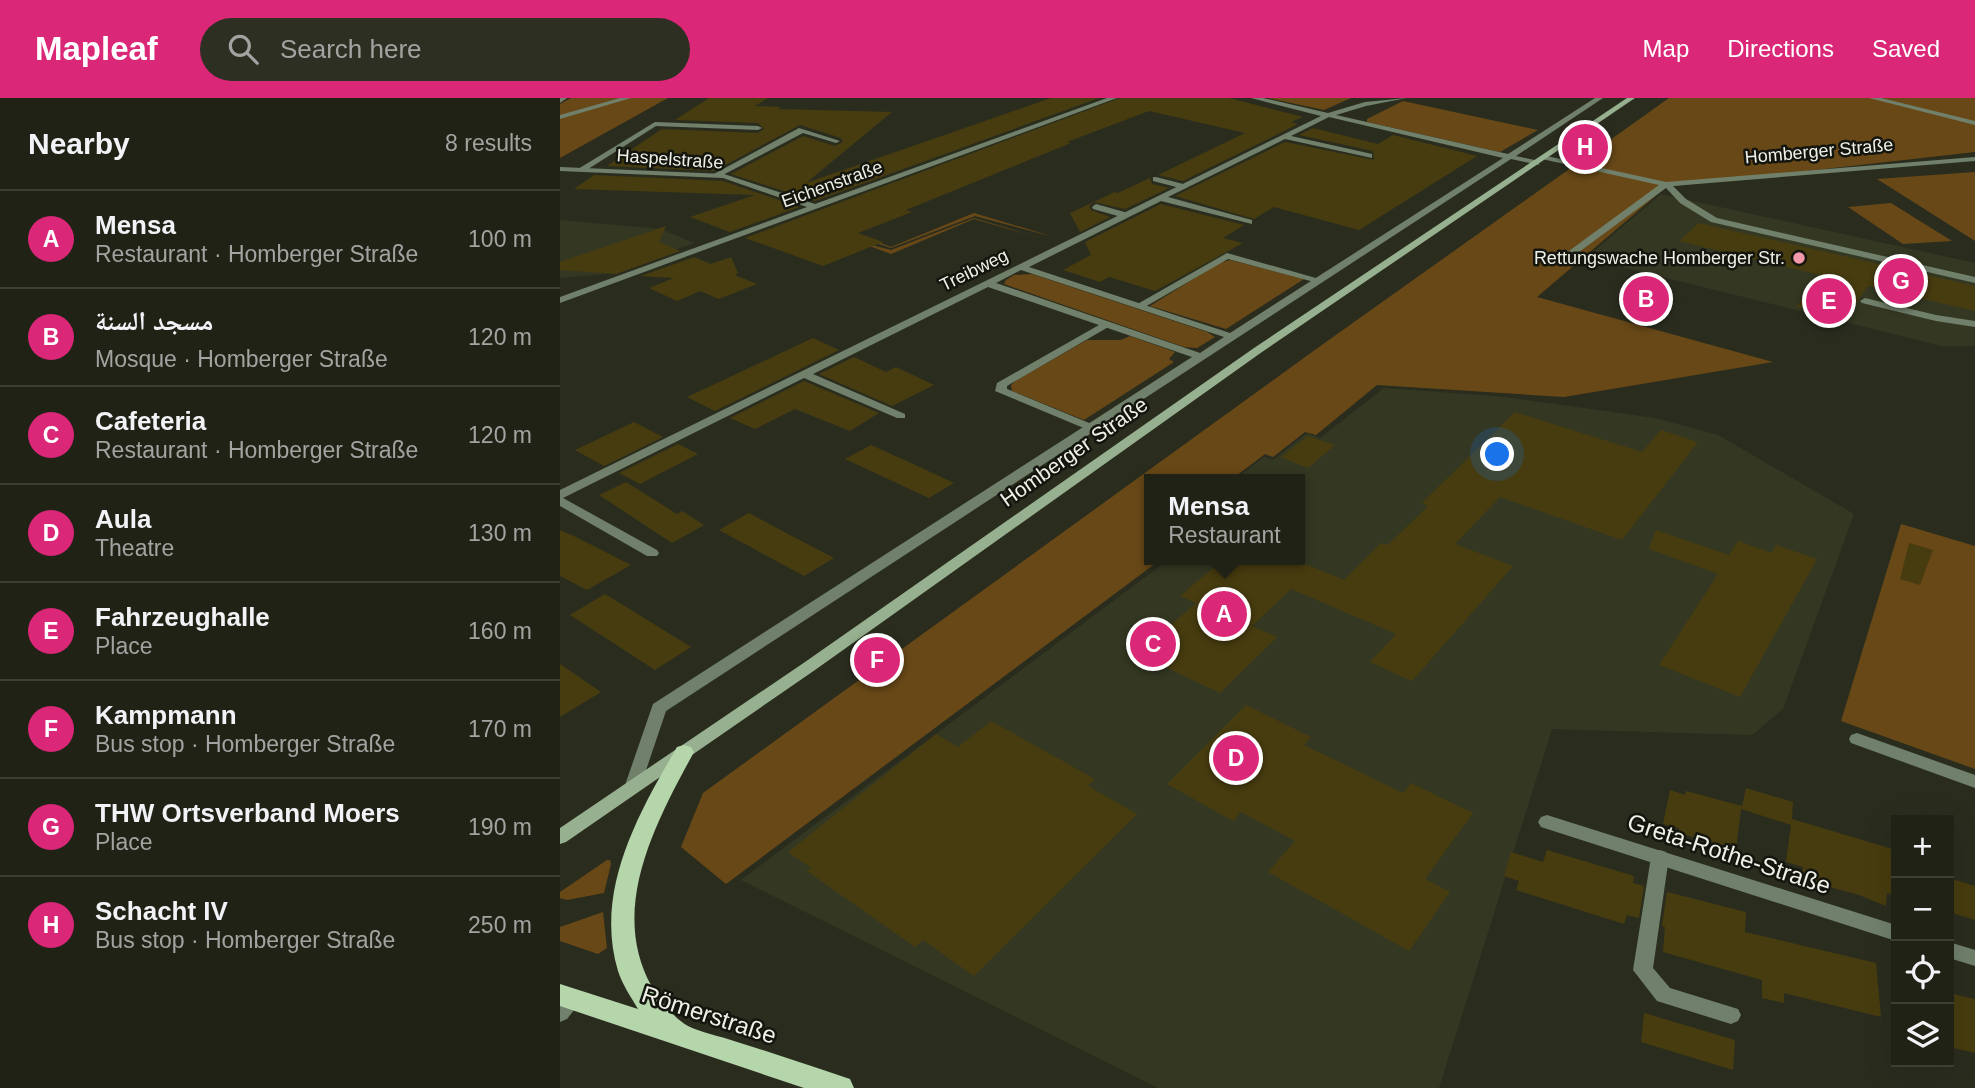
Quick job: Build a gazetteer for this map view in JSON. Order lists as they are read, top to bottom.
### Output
{
  "streets": {
    "main road": ["Homberger Straße", "Römerstraße"],
    "street": [
      "Haspelstraße",
      "Eichenstraße",
      "Treibweg",
      "Greta-Rothe-Straße"
    ]
  },
  "crossings": [
    ["Homberger Straße", "Treibweg"],
    ["Haspelstraße", "Eichenstraße"]
  ],
  "places": ["Rettungswache Homberger Str."],
  "page": {
    "header": "Mapleaf",
    "search": "Search here",
    "nav": ["Map", "Directions", "Saved"],
    "heading": ["Nearby", "8 results"],
    "pins": [
      "H",
      "G",
      "B",
      "E",
      "A",
      "C",
      "F",
      "D"
    ],
    "list": [
      {
        "mark": "A",
        "name": "Mensa",
        "note": "Restaurant · Homberger Straße",
        "value": "100 m"
      },
      {
        "mark": "B",
        "name": "مسجد السنة",
        "note": "Mosque · Homberger Straße",
        "value": "120 m"
      },
      {
        "mark": "C",
        "name": "Cafeteria",
        "note": "Restaurant · Homberger Straße",
        "value": "120 m"
      },
      {
        "mark": "D",
        "name": "Aula",
        "note": "Theatre",
        "value": "130 m"
      },
      {
        "mark": "E",
        "name": "Fahrzeughalle",
        "note": "Place",
        "value": "160 m"
      },
      {
        "mark": "F",
        "name": "Kampmann",
        "note": "Bus stop · Homberger Straße",
        "value": "170 m"
      },
      {
        "mark": "G",
        "name": "THW Ortsverband Moers",
        "note": "Place",
        "value": "190 m"
      },
      {
        "mark": "H",
        "name": "Schacht IV",
        "note": "Bus stop · Homberger Straße",
        "value": "250 m"
      }
    ],
    "popup": ["Mensa", "Restaurant"],
    "map_buttons": ["+", "−"]
  }
}
